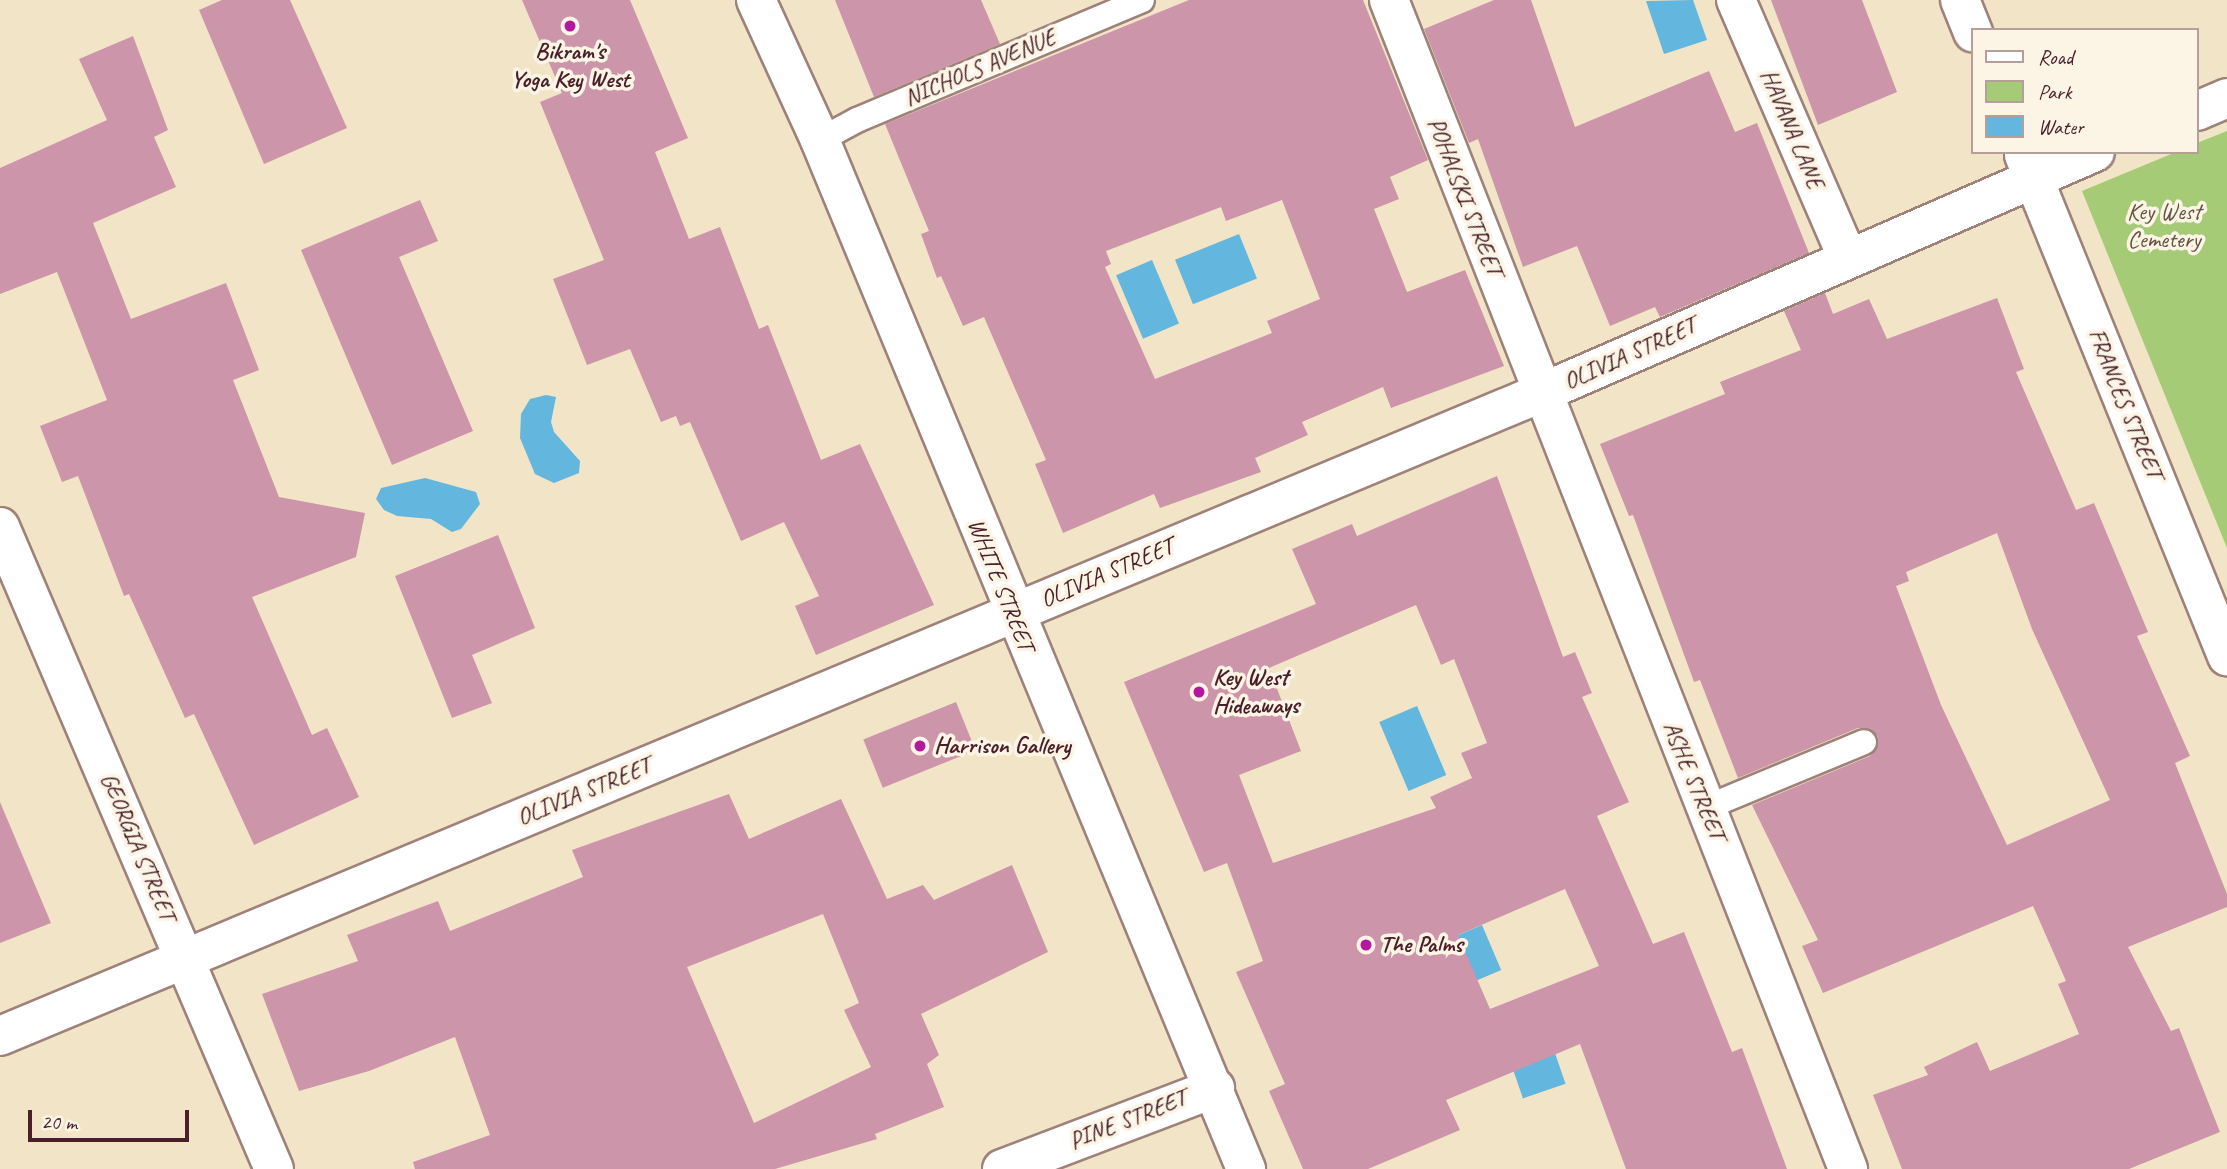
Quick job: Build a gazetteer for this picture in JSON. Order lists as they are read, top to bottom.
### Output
{
  "streets": {
    "street": [
      "HAVANA LANE",
      "POHALSKI STREET",
      "OLIVIA STREET",
      "FRANCES STREET",
      "WHITE STREET",
      "ASHE STREET",
      "GEORGIA STREET",
      "PINE STREET"
    ],
    "lane": ["NICHOLS AVENUE"]
  },
  "crossings": [
    ["NICHOLS AVENUE", "WHITE STREET"],
    ["HAVANA LANE", "OLIVIA STREET"],
    ["POHALSKI STREET", "OLIVIA STREET"],
    ["POHALSKI STREET", "ASHE STREET"],
    ["OLIVIA STREET", "FRANCES STREET"],
    ["OLIVIA STREET", "WHITE STREET"],
    ["OLIVIA STREET", "ASHE STREET"],
    ["OLIVIA STREET", "GEORGIA STREET"],
    ["WHITE STREET", "PINE STREET"]
  ],
  "parks": ["Key West Cemetery"],
  "places": [
    "Bikram's Yoga Key West",
    "Key West Hideaways",
    "Harrison Gallery",
    "The Palms"
  ],
  "legend": ["Road", "Park", "Water"],
  "scale_bar": "20 m"
}
